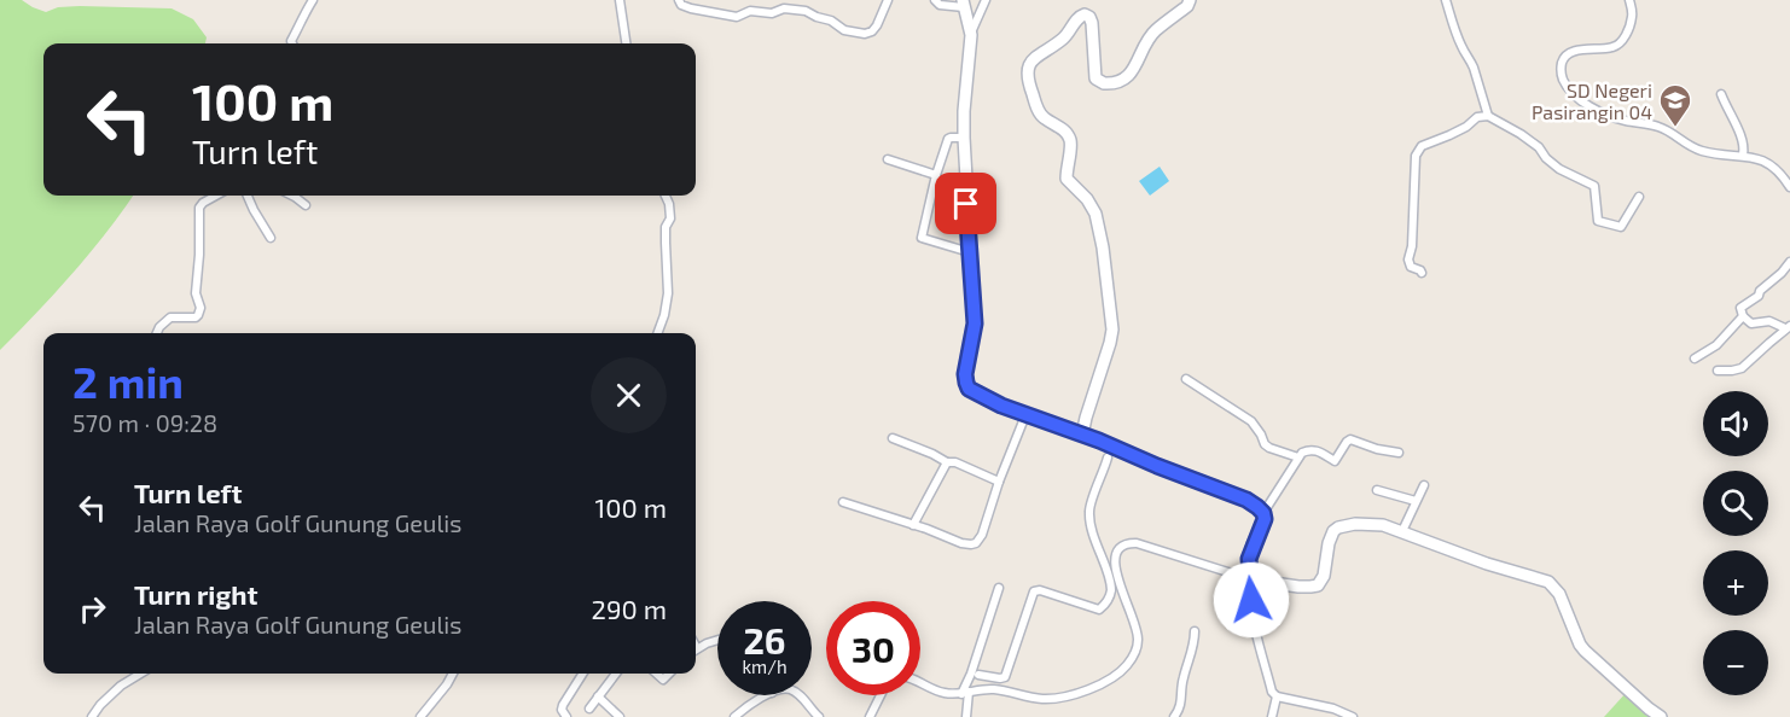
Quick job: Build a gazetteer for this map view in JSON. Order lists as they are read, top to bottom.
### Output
{
  "places": {
    "school or university": ["SD Negeri Pasirangin 04"]
  },
  "page": {
    "turn": ["100 m", "Turn left"],
    "heading": ["2 min", "570 m · 09:28"],
    "map_buttons": ["+", "−"],
    "list": [
      {
        "name": "Turn left",
        "note": "Jalan Raya Golf Gunung Geulis",
        "value": "100 m"
      },
      {
        "name": "Turn right",
        "note": "Jalan Raya Golf Gunung Geulis",
        "value": "290 m"
      }
    ],
    "speed": "26 km/h",
    "limit": "30"
  }
}
